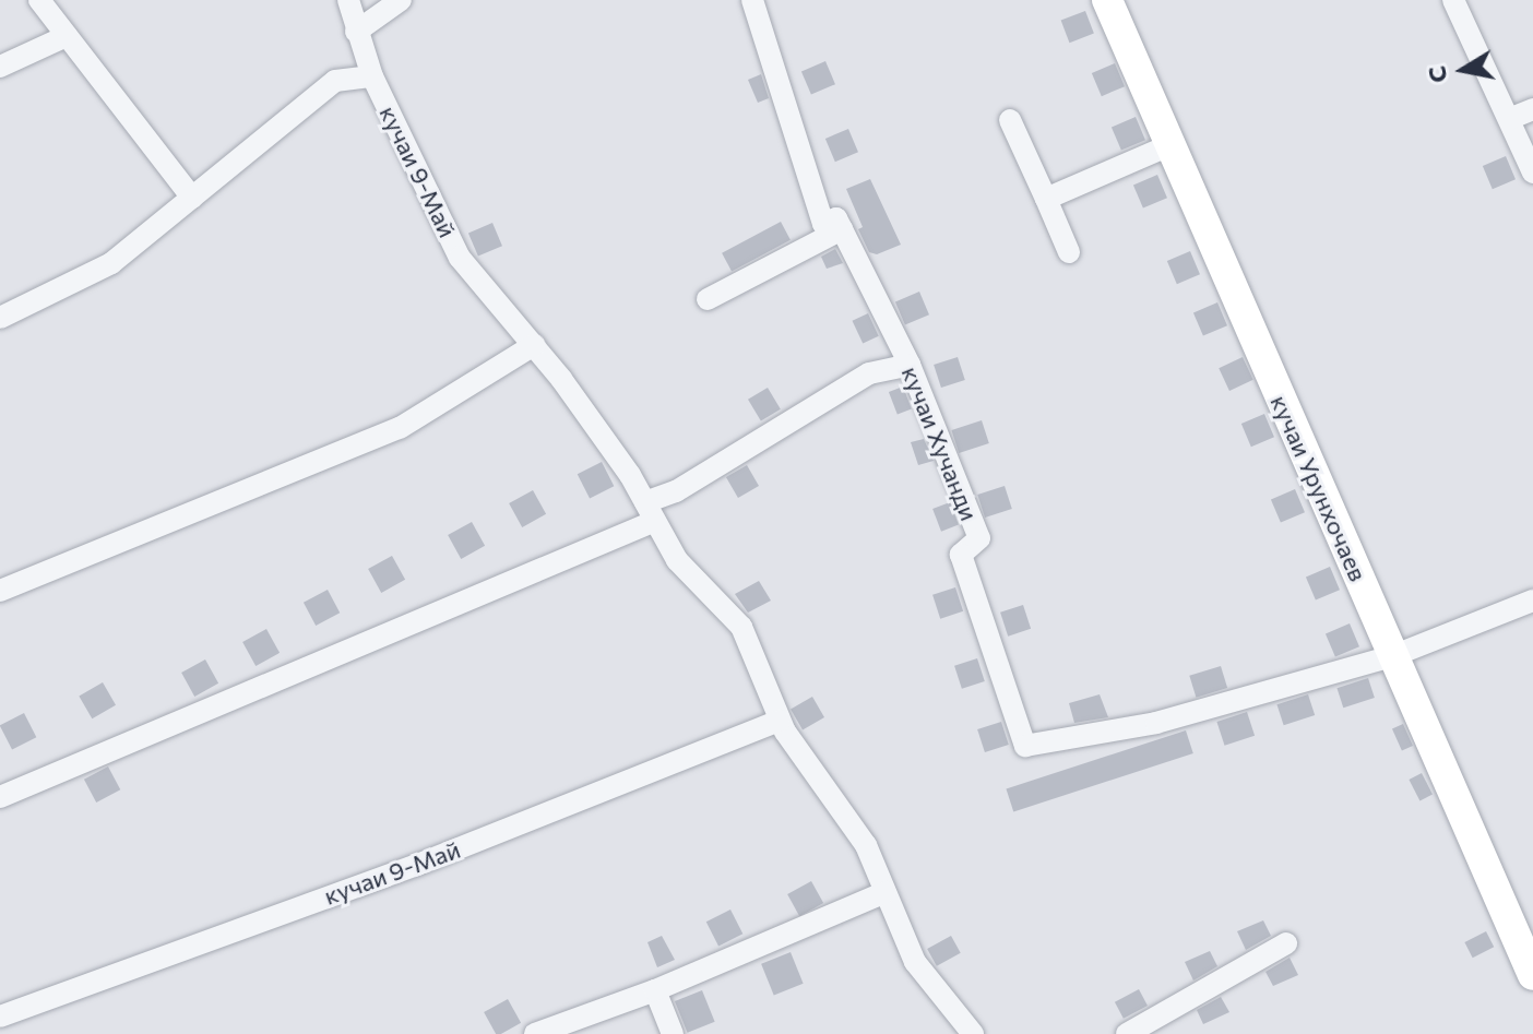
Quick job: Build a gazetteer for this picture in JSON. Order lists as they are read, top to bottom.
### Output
{
  "streets": {
    "street": ["кучаи 9-Май", "кучаи Хучанди", "кучаи Урунхочаев"]
  },
  "crossings": [
    ["кучаи Хучанди", "кучаи Урунхочаев"]
  ],
  "north": "left"
}
